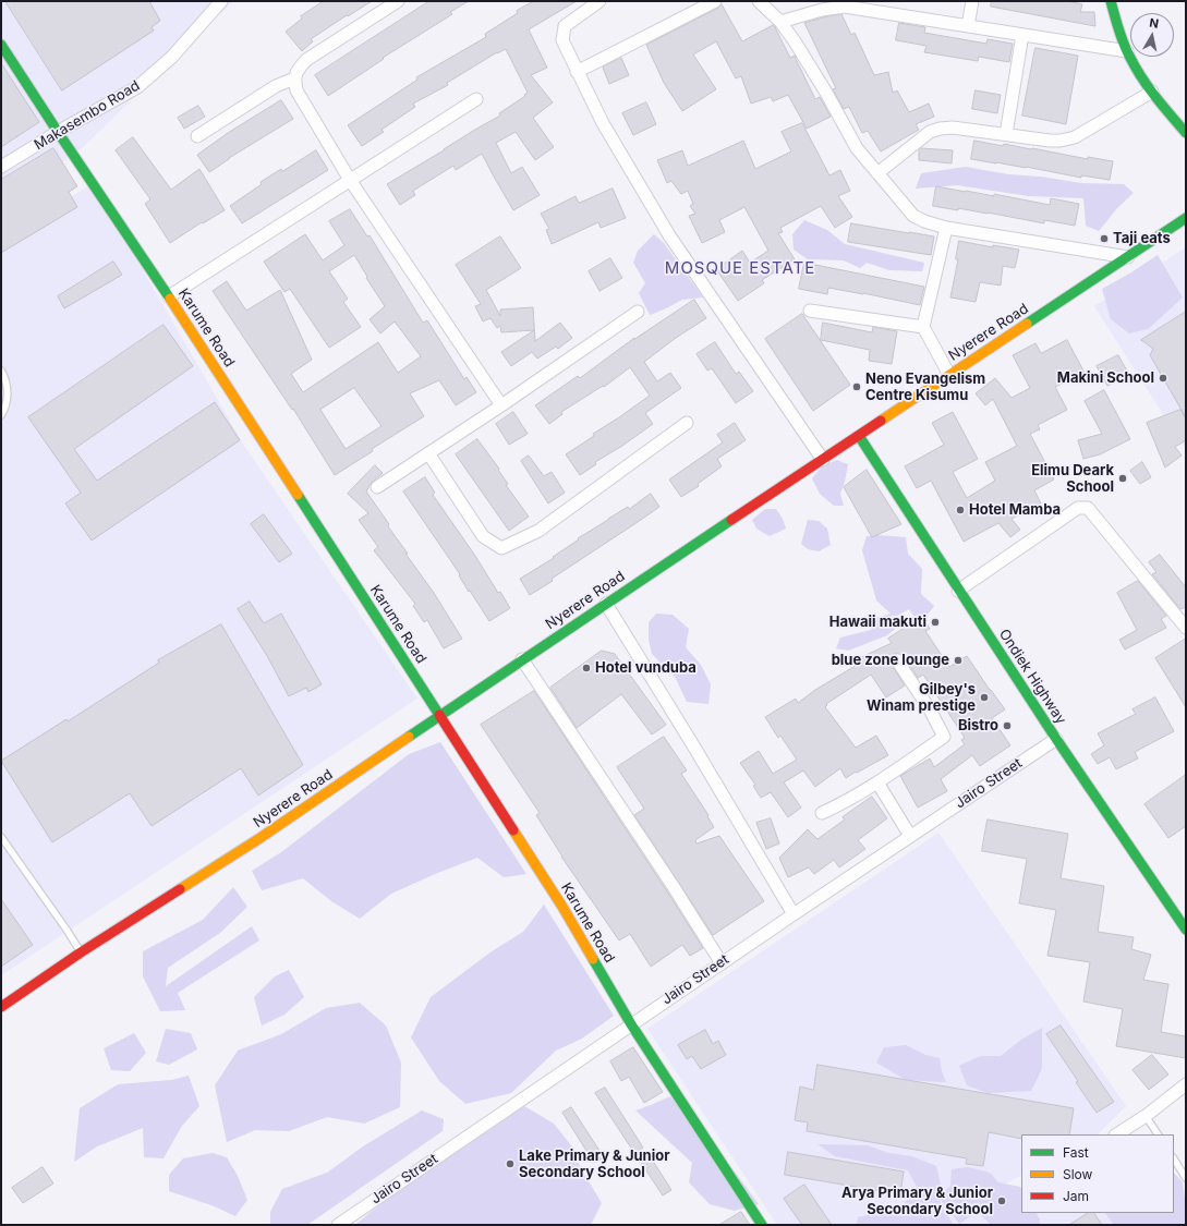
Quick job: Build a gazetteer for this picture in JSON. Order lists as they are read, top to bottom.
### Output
{
  "streets": {
    "main road": ["Karume Road", "Nyerere Road", "Ondiek Highway"],
    "street": ["Makasembo Road", "Jairo Street"]
  },
  "crossings": [
    ["Makasembo Road", "Karume Road"],
    ["Karume Road", "Nyerere Road"],
    ["Karume Road", "Jairo Street"],
    ["Nyerere Road", "Ondiek Highway"],
    ["Ondiek Highway", "Jairo Street"]
  ],
  "districts": ["MOSQUE ESTATE"],
  "places": [
    "Taji eats",
    "Makini School",
    "Neno Evangelism Centre Kisumu",
    "Elimu Deark School",
    "Hotel Mamba",
    "Hawaii makuti",
    "blue zone lounge",
    "Hotel vunduba",
    "Gilbey's Winam prestige",
    "Bistro",
    "Lake Primary & Junior Secondary School",
    "Arya Primary & Junior Secondary School"
  ],
  "legend": ["Fast", "Slow", "Jam"],
  "north": "top"
}
